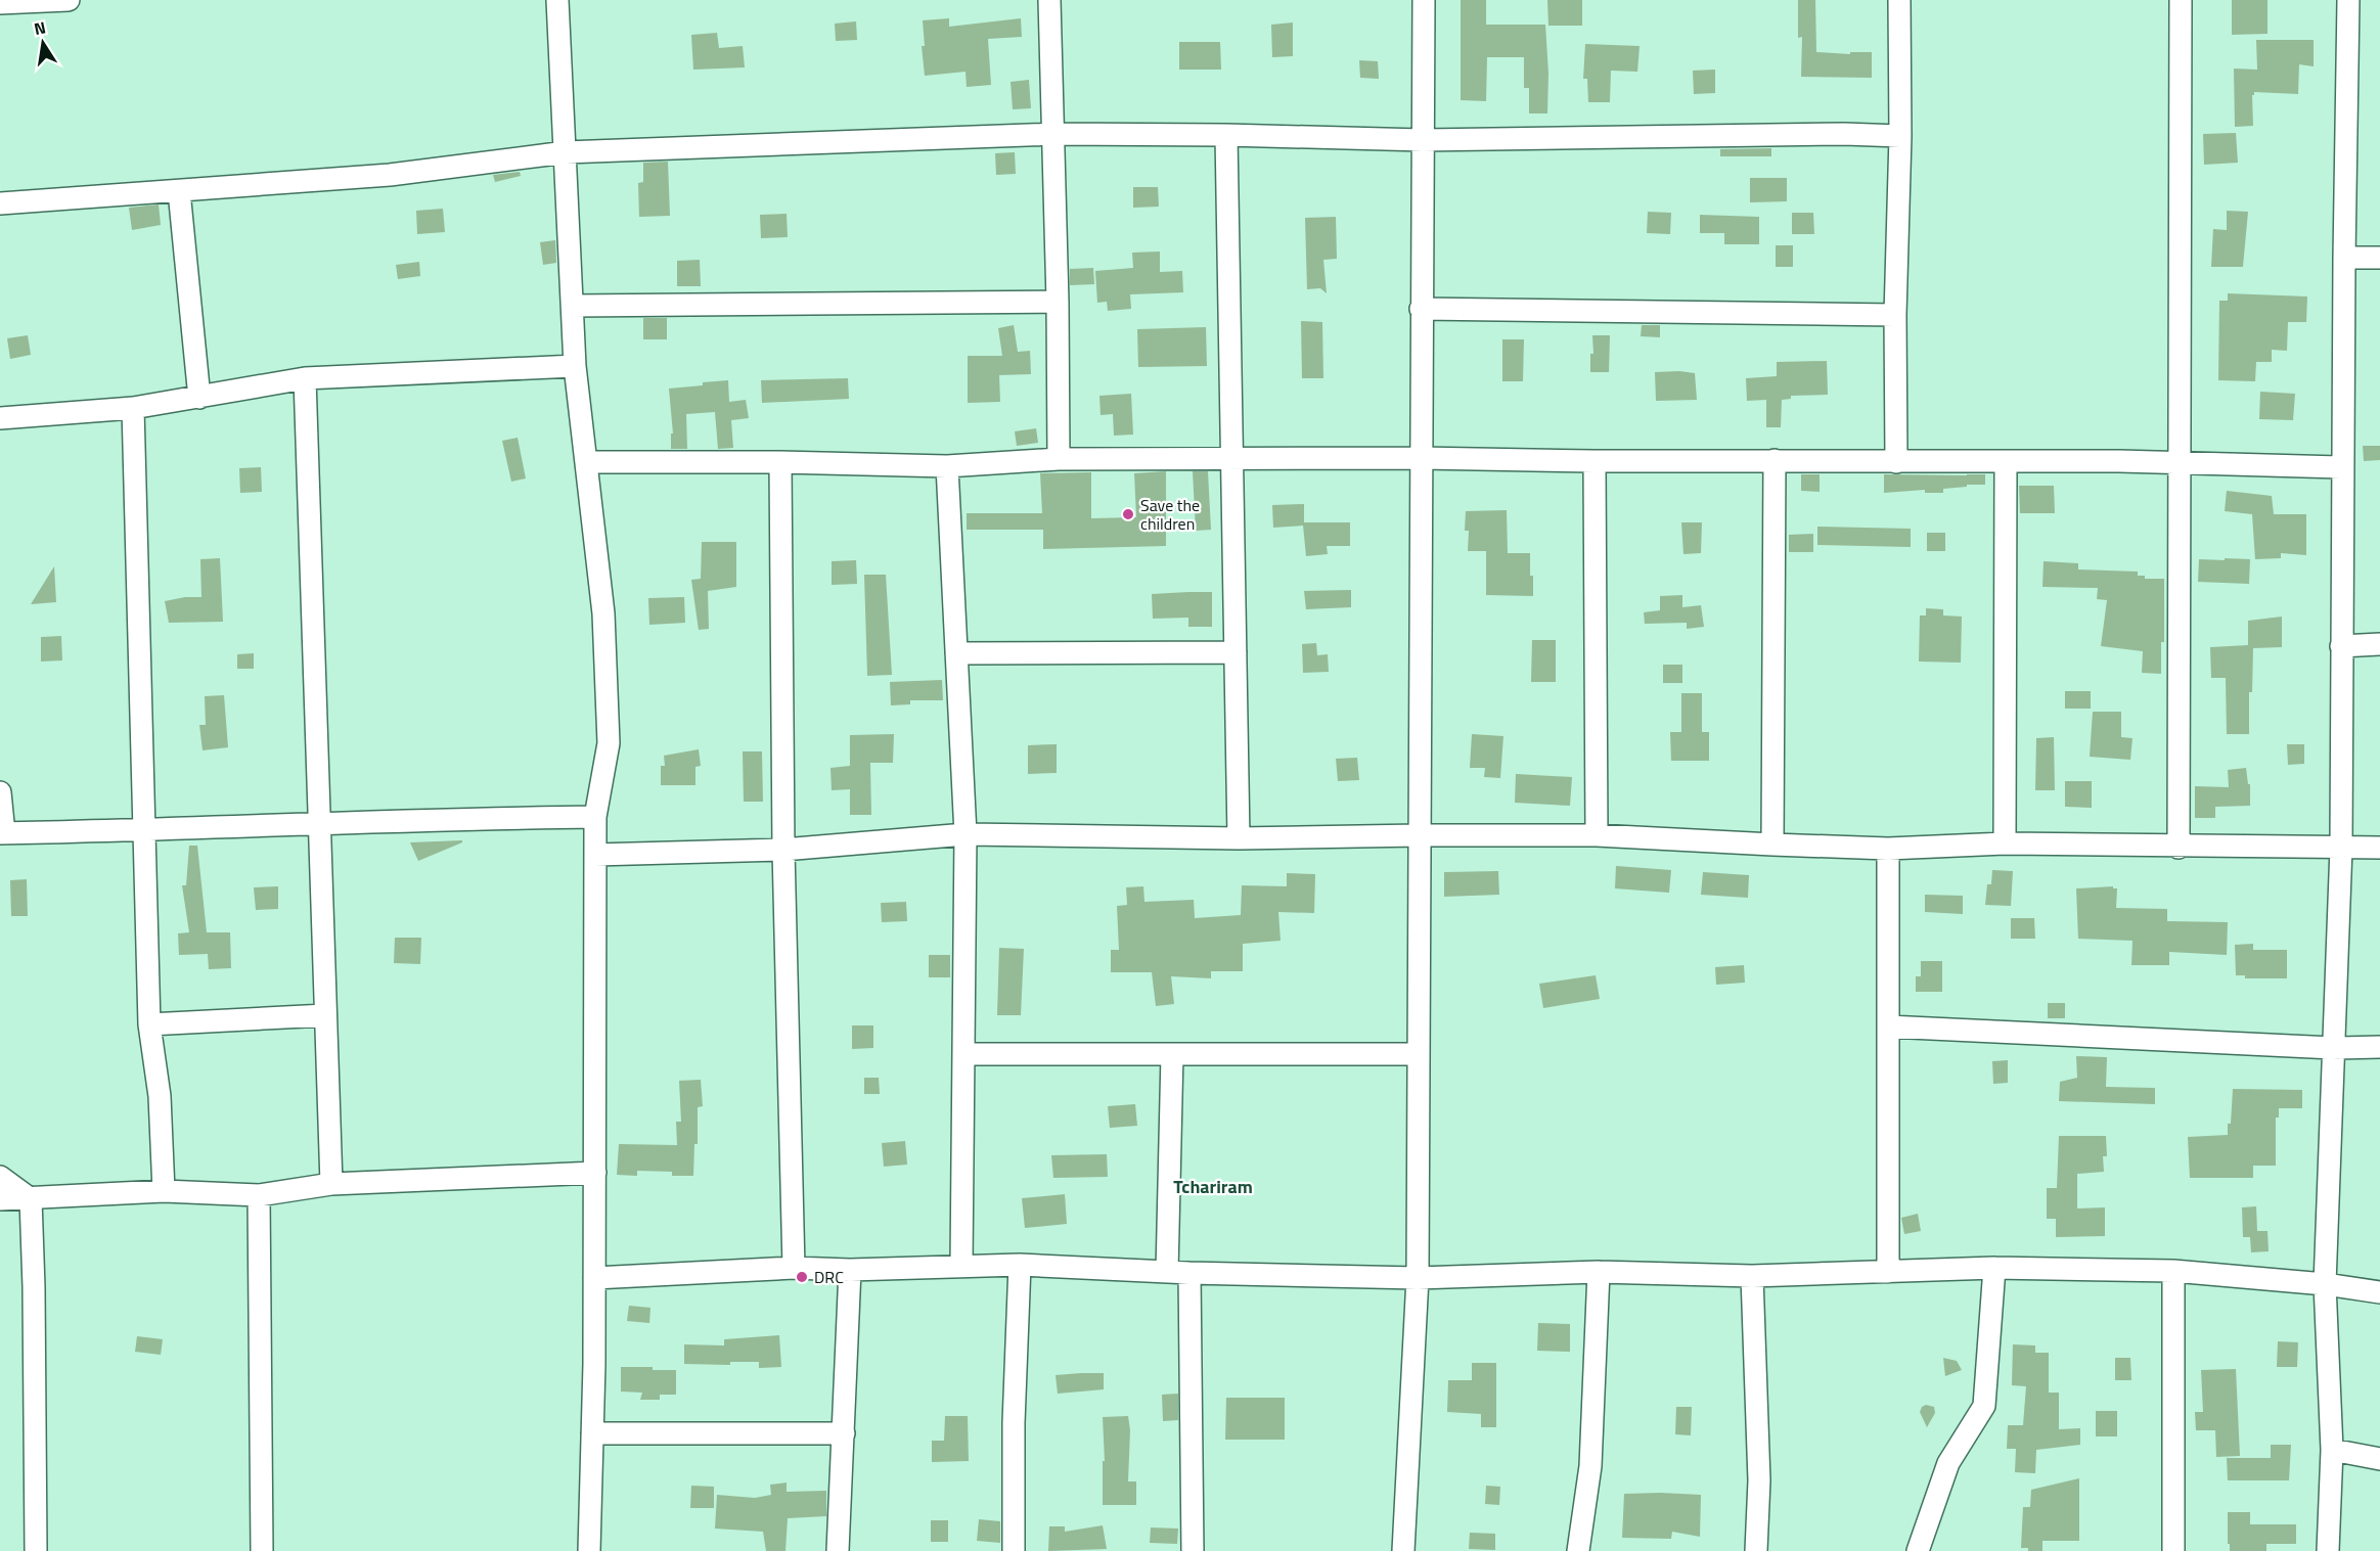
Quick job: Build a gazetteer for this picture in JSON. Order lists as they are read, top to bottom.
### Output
{
  "districts": ["Tchariram"],
  "places": ["Save the children", "DRC"],
  "north": "top"
}
